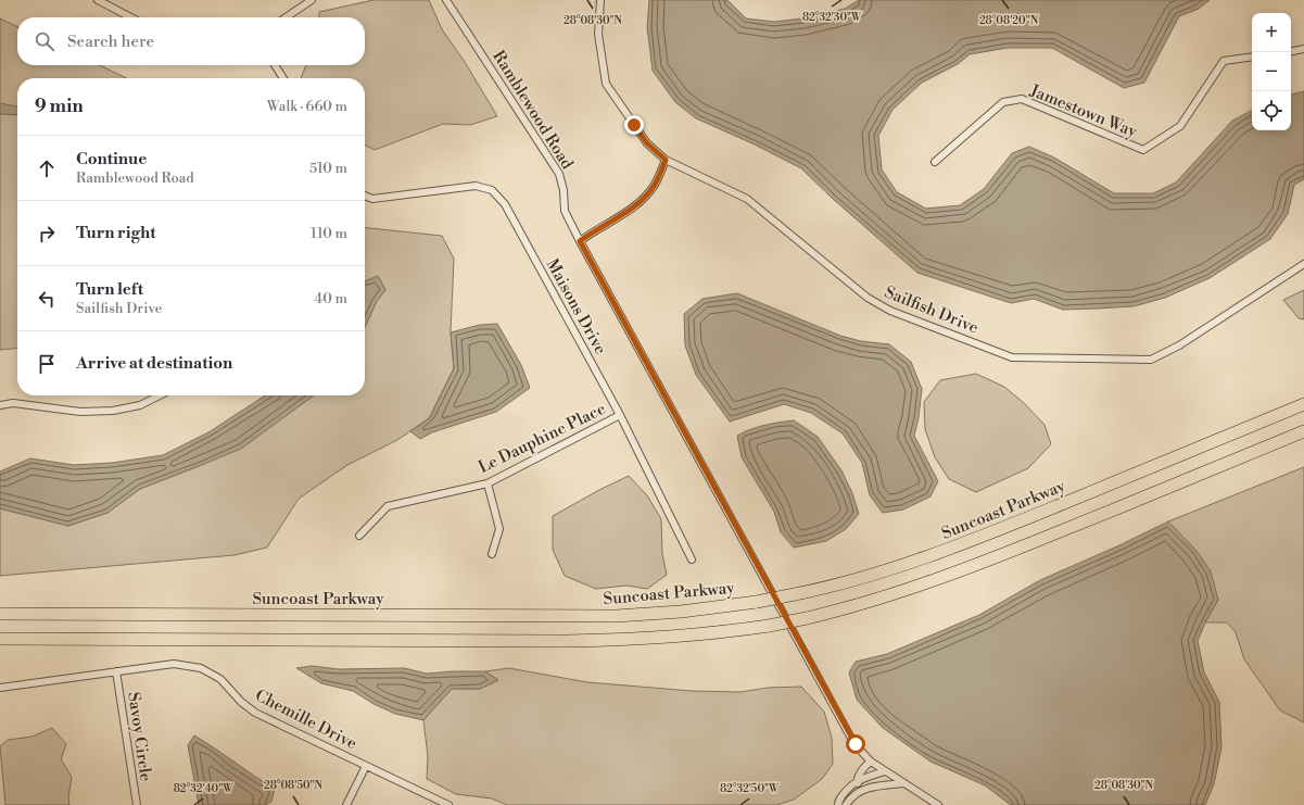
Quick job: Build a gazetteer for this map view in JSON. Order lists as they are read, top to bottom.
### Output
{
  "streets": {
    "highway": ["Suncoast Parkway"],
    "street": [
      "Ramblewood Road",
      "Jamestown Way",
      "Maisons Drive",
      "Sailfish Drive",
      "Le Dauphine Place",
      "Chemille Drive",
      "Savoy Circle"
    ]
  },
  "crossings": [
    ["Maisons Drive", "Le Dauphine Place"],
    ["Chemille Drive", "Savoy Circle"]
  ],
  "page": {
    "map_buttons": ["+", "−"],
    "search": "Search here",
    "heading": ["9 min", "Walk · 660 m"],
    "list": [
      ["Continue", "Ramblewood Road", "510 m"],
      ["Turn right", "110 m"],
      ["Turn left", "Sailfish Drive", "40 m"],
      "Arrive at destination"
    ]
  },
  "coordinates": [
    "82°32'30\"W",
    "28°08'30\"N",
    "28°08'20\"N",
    "28°08'50\"N",
    "82°32'40\"W",
    "82°32'50\"W"
  ]
}
